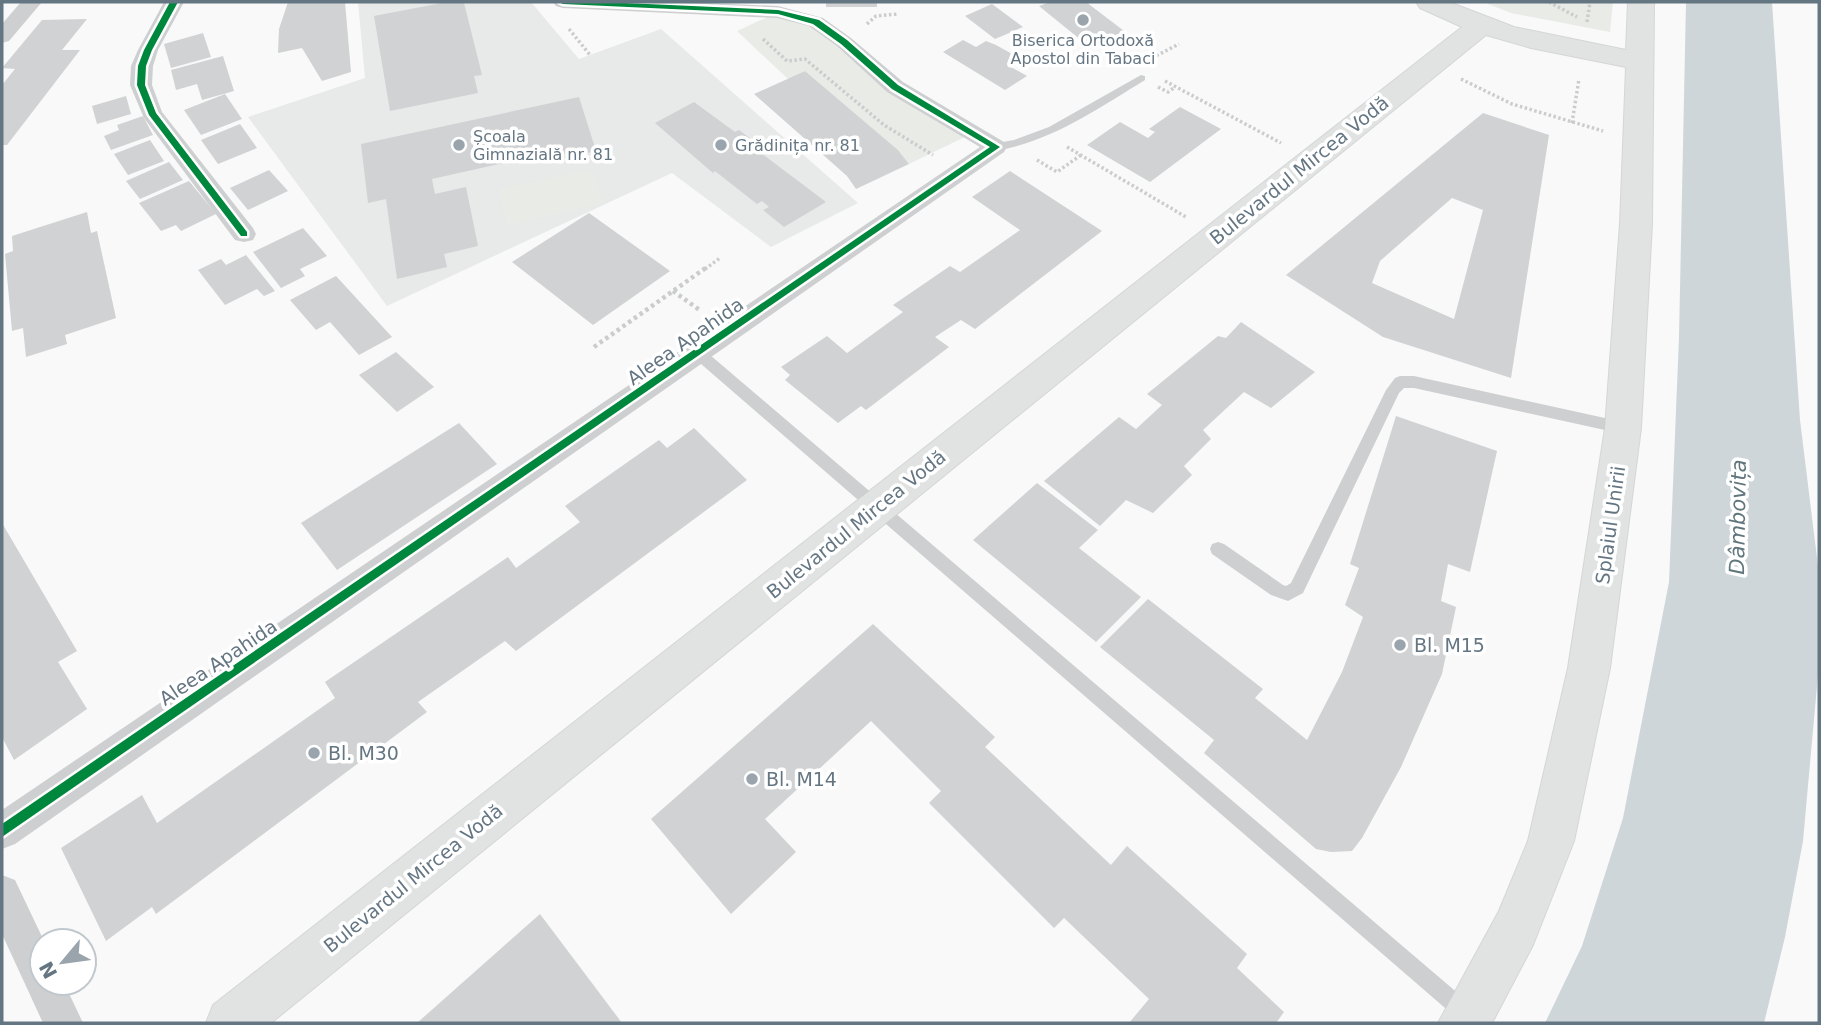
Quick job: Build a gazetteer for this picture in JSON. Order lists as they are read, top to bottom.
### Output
{
  "streets": {
    "main road": ["Bulevardul Mircea Vodă", "Splaiul Unirii"],
    "street": ["Aleea Apahida"]
  },
  "water": ["Dâmbovița"],
  "places": [
    "Biserica Ortodoxă Apostol din Tabaci",
    "Școala Gimnazială nr. 81",
    "Grădinița nr. 81",
    "Bl. M15",
    "Bl. M30",
    "Bl. M14"
  ],
  "north": "bottom left"
}
